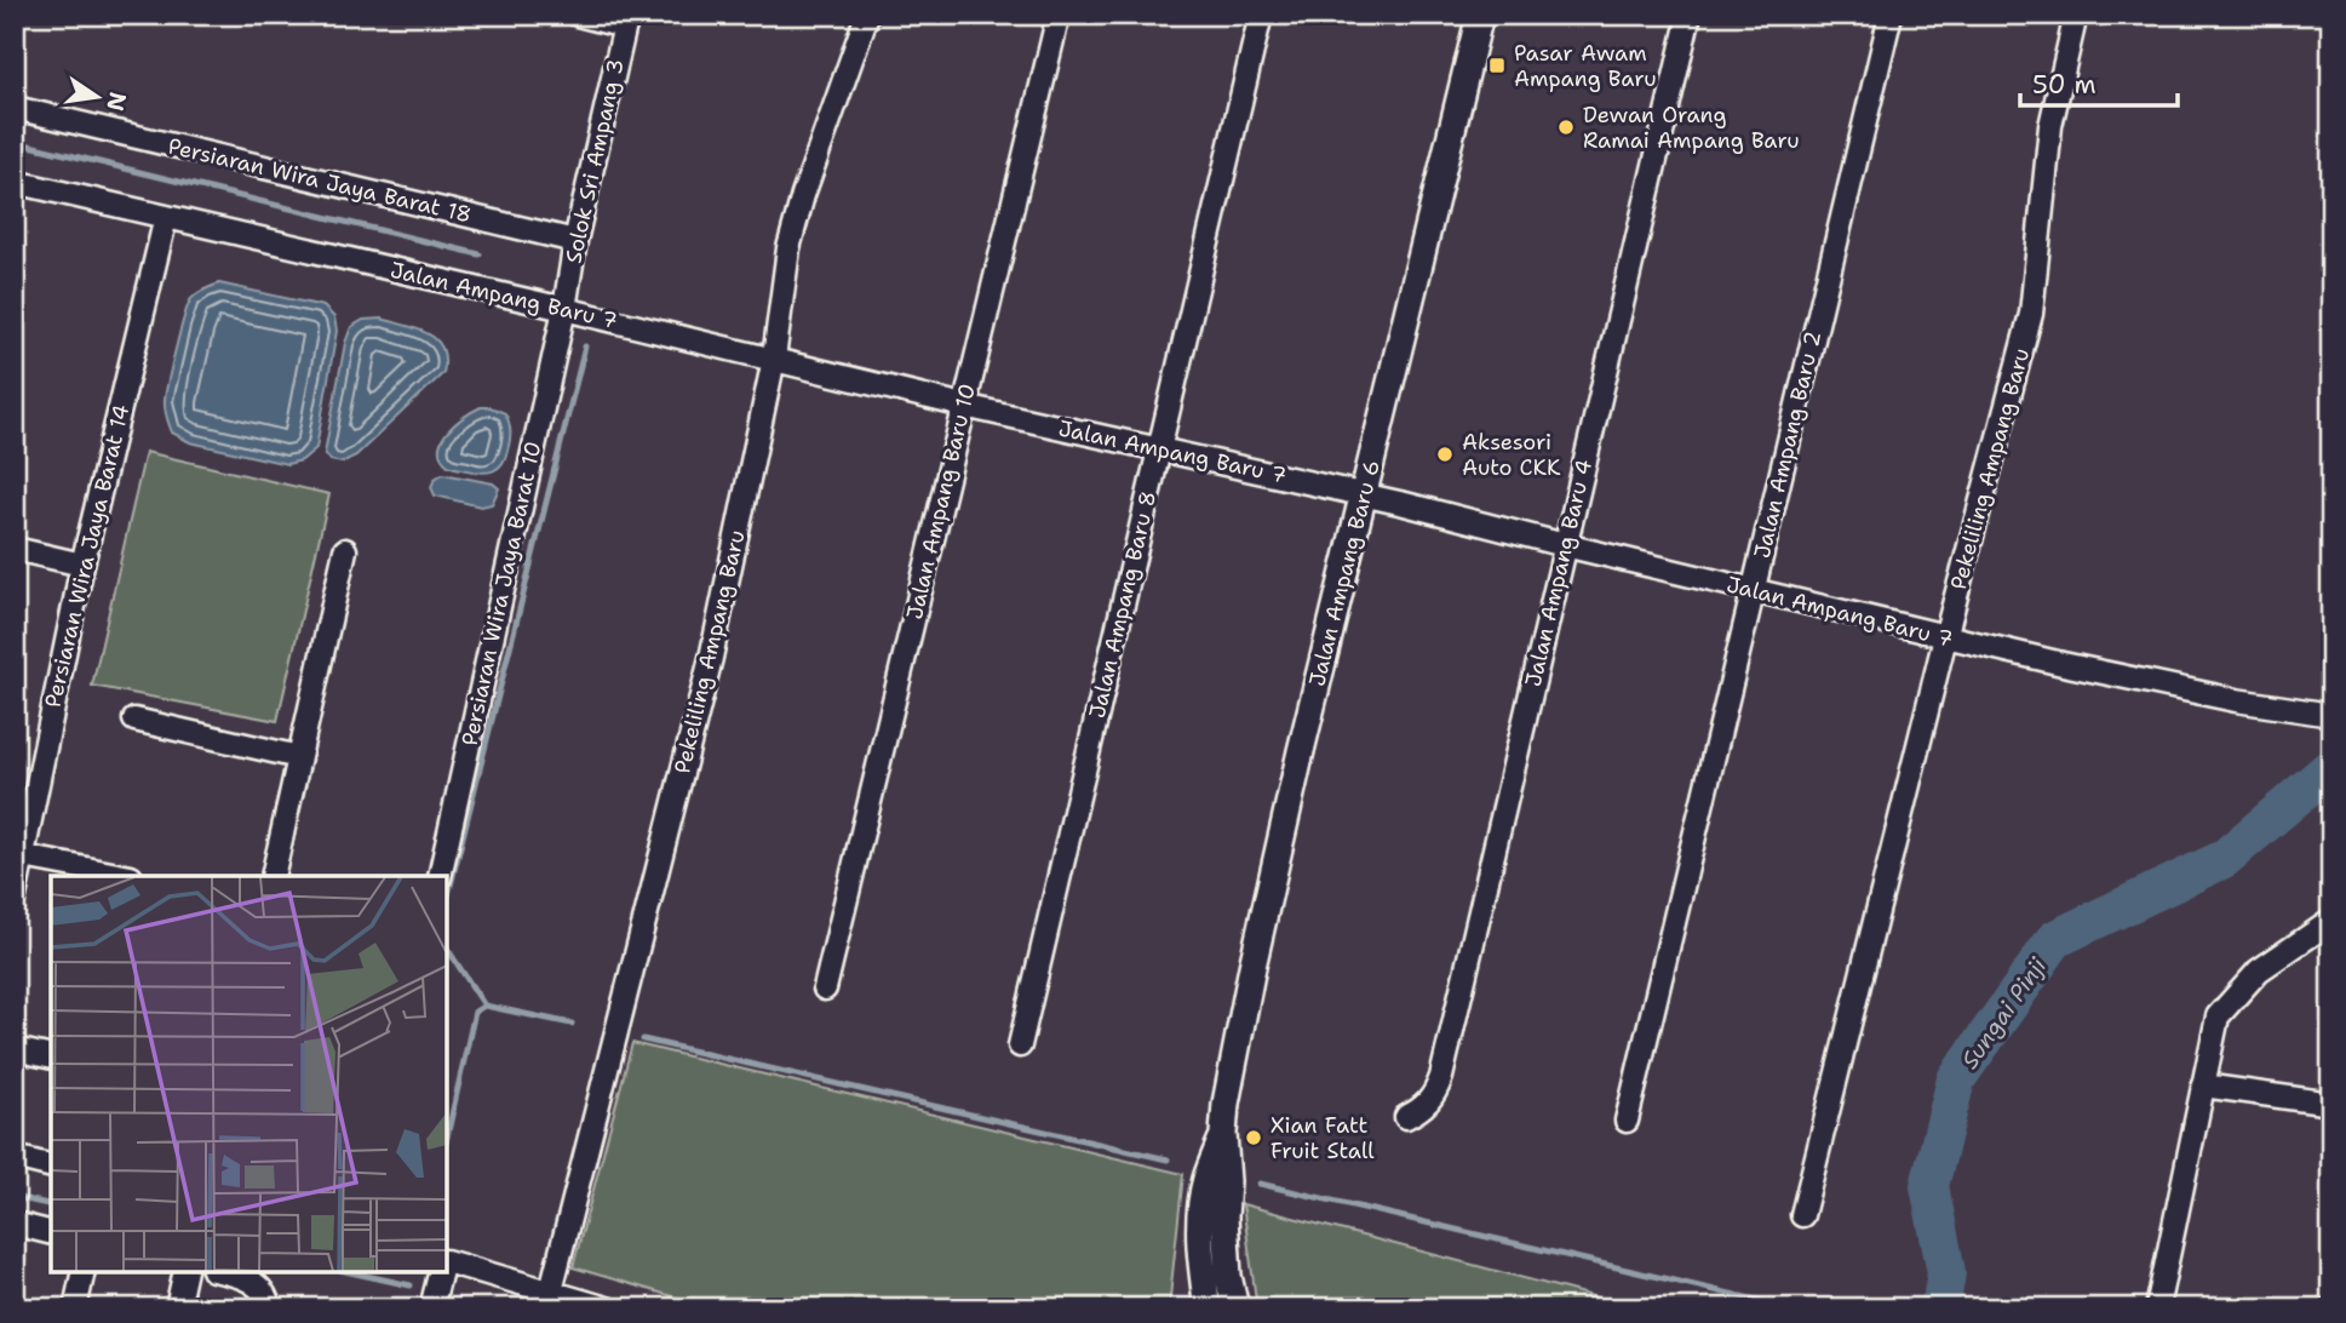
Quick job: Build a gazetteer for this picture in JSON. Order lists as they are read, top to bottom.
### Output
{
  "streets": {
    "main road": ["Jalan Ampang Baru 6"],
    "street": [
      "Solok Sri Ampang 3",
      "Persiaran Wira Jaya Barat 18",
      "Jalan Ampang Baru 7",
      "Jalan Ampang Baru 2",
      "Pekeliling Ampang Baru",
      "Jalan Ampang Baru 10",
      "Persiaran Wira Jaya Barat 14",
      "Jalan Ampang Baru 4",
      "Persiaran Wira Jaya Barat 10",
      "Jalan Ampang Baru 8"
    ]
  },
  "crossings": [
    ["Solok Sri Ampang 3", "Persiaran Wira Jaya Barat 18"],
    ["Solok Sri Ampang 3", "Jalan Ampang Baru 7"],
    ["Solok Sri Ampang 3", "Persiaran Wira Jaya Barat 10"],
    ["Jalan Ampang Baru 7", "Jalan Ampang Baru 2"],
    ["Jalan Ampang Baru 7", "Pekeliling Ampang Baru"],
    ["Jalan Ampang Baru 7", "Jalan Ampang Baru 10"],
    ["Jalan Ampang Baru 7", "Persiaran Wira Jaya Barat 14"],
    ["Jalan Ampang Baru 7", "Jalan Ampang Baru 6"],
    ["Jalan Ampang Baru 7", "Jalan Ampang Baru 4"],
    ["Jalan Ampang Baru 7", "Persiaran Wira Jaya Barat 10"],
    ["Jalan Ampang Baru 7", "Jalan Ampang Baru 8"]
  ],
  "water": ["Sungai Pinji"],
  "places": {
    "transit": ["Pasar Awam Ampang Baru"],
    "other": ["Dewan Orang Ramai Ampang Baru", "Aksesori Auto CKK", "Xian Fatt Fruit Stall"]
  },
  "scale_bar": "50 m",
  "north": "right"
}
